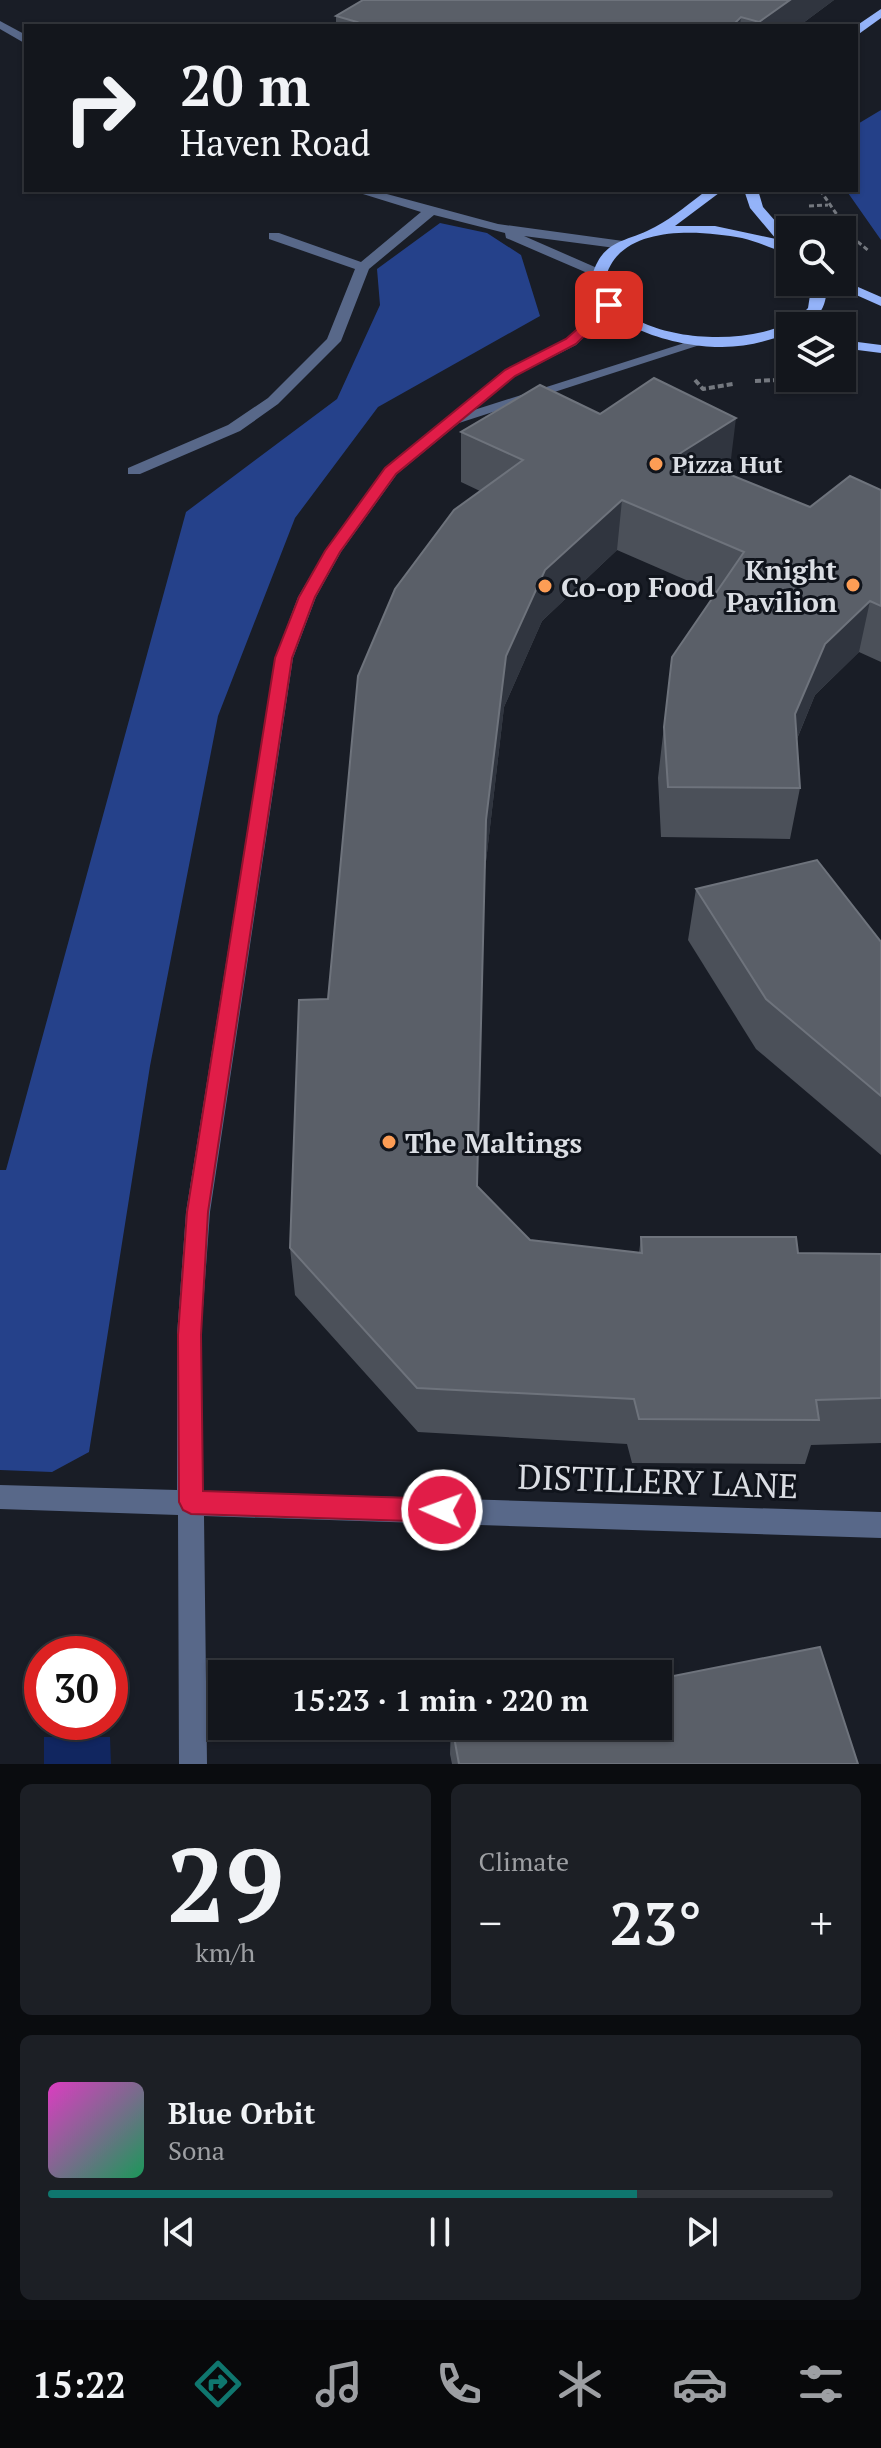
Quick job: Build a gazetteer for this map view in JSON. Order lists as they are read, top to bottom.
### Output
{
  "streets": {
    "street": ["DISTILLERY LANE"]
  },
  "places": [
    "Pizza Hut",
    "Knight Pavilion",
    "Co-op Food",
    "The Maltings"
  ],
  "page": {
    "turn": ["20 m", "Haven Road"],
    "limit": "30",
    "trip": "15:23 · 1 min · 220 m",
    "tile": [
      ["29", "km/h"],
      "Climate"
    ],
    "heat": ["−", "23°", "+"],
    "song": ["Blue Orbit", "Sona"],
    "tabs": "15:22"
  }
}
